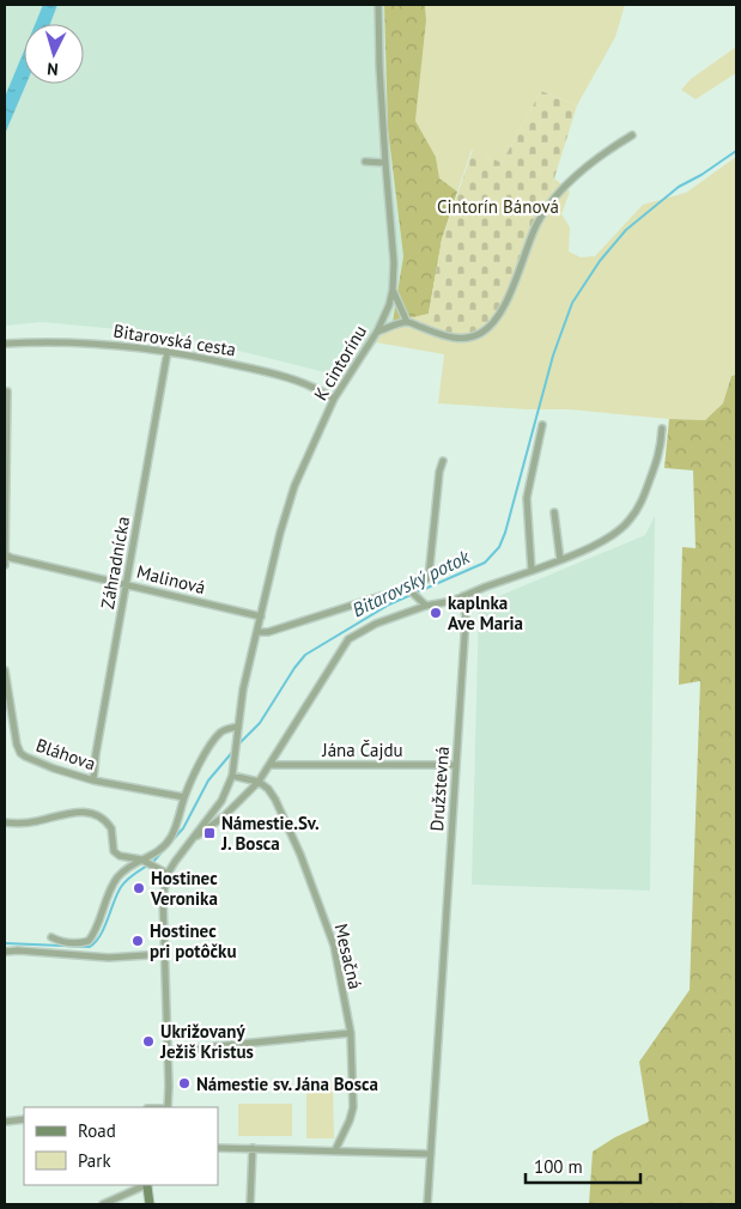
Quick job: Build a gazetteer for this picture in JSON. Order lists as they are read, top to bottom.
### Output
{
  "streets": {
    "street": [
      "Bitarovská cesta",
      "K cintorínu",
      "Záhradnícka",
      "Malinová",
      "Jána Čajdu",
      "Bláhova",
      "Družstevná",
      "Mesačná"
    ]
  },
  "crossings": [
    ["Bitarovská cesta", "K cintorínu"],
    ["Bitarovská cesta", "Záhradnícka"],
    ["K cintorínu", "Malinová"],
    ["Záhradnícka", "Malinová"],
    ["Záhradnícka", "Bláhova"],
    ["Jána Čajdu", "Družstevná"]
  ],
  "water": ["Bitarovský potok"],
  "parks": ["Cintorín Bánová"],
  "places": {
    "other": [
      "kaplnka Ave Maria",
      "Hostinec Veronika",
      "Hostinec pri potôčku",
      "Ukrižovaný Ježiš Kristus",
      "Námestie sv. Jána Bosca"
    ],
    "transit": ["Námestie.Sv. J. Bosca"]
  },
  "legend": ["Road", "Park"],
  "scale_bar": "100 m",
  "north": "bottom"
}
